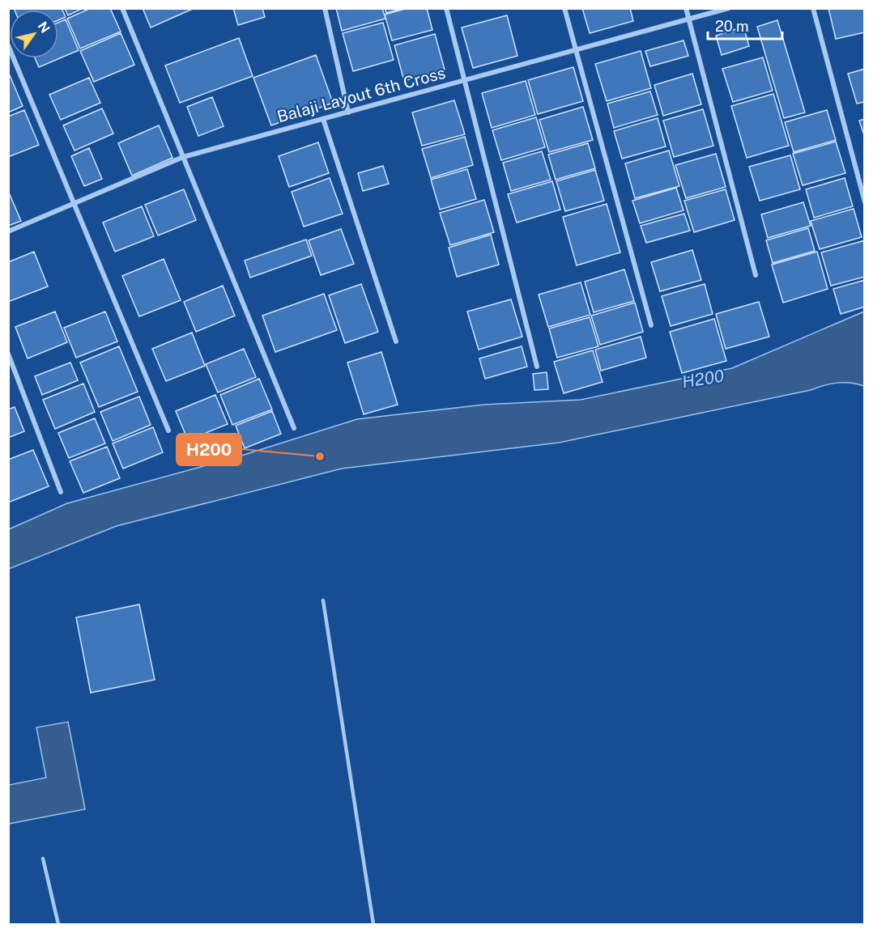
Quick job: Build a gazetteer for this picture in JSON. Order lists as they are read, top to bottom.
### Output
{
  "streets": {
    "street": ["Balaji Layout 6th Cross"]
  },
  "water": ["H200"],
  "places": ["H200"],
  "scale_bar": "20 m",
  "north": "top right"
}
